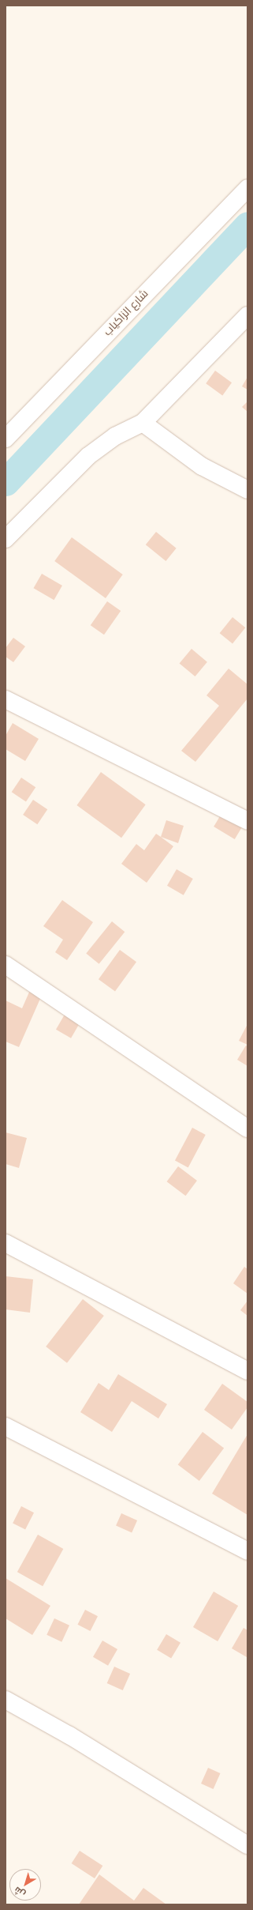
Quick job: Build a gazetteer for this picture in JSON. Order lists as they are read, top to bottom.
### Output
{
  "streets": {
    "street": ["شارع الزاكياب"]
  },
  "north": "bottom left"
}
